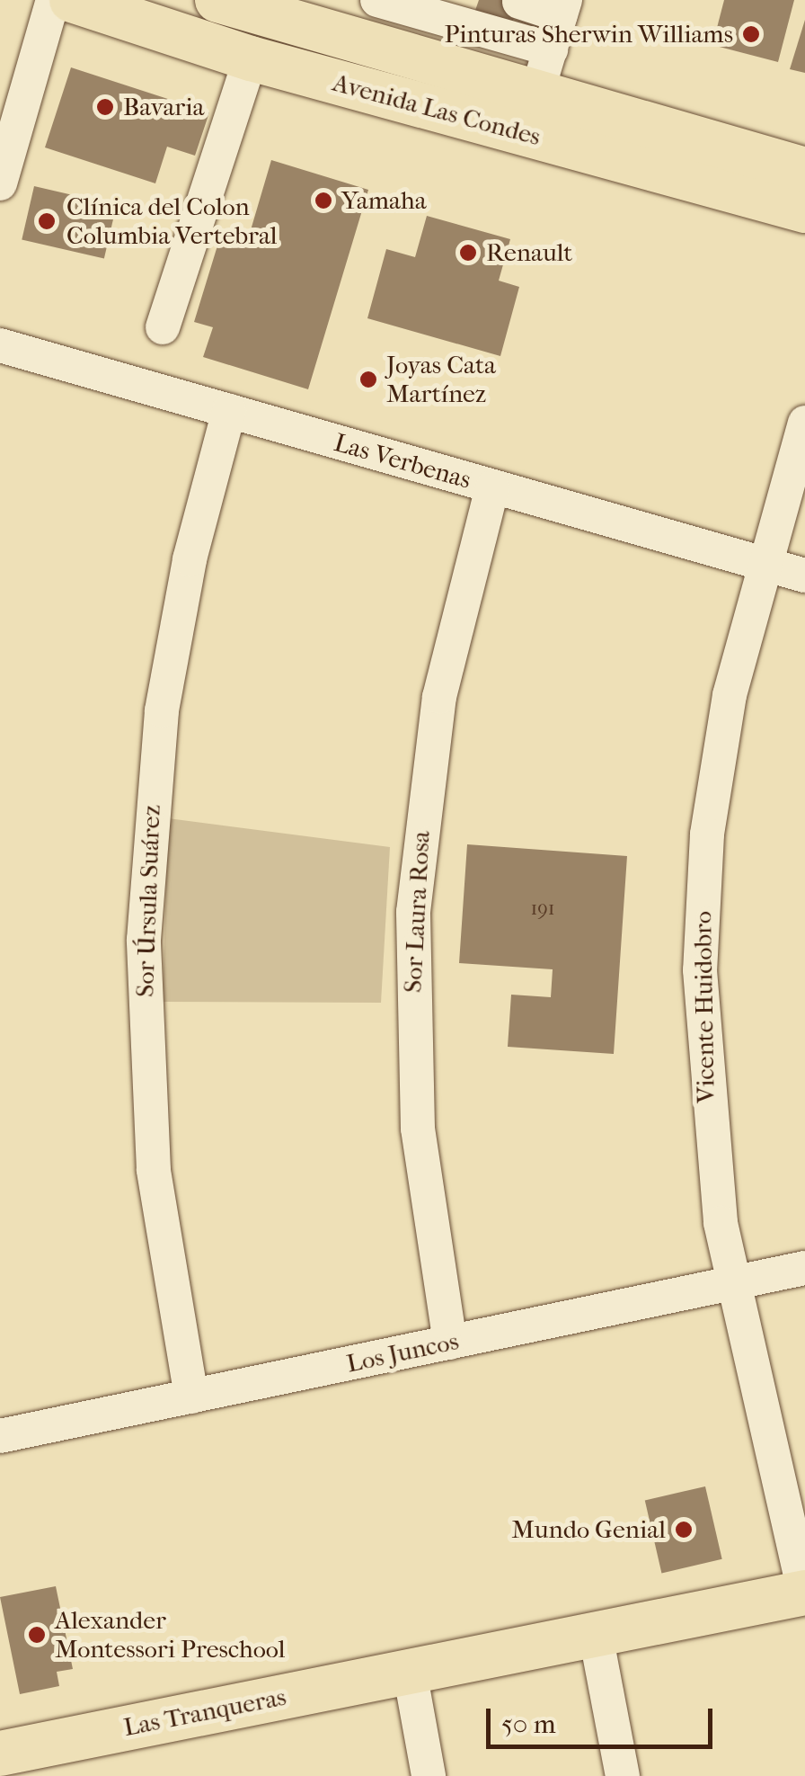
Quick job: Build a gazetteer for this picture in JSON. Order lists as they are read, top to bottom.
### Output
{
  "streets": {
    "main road": ["Avenida Las Condes", "Las Tranqueras"],
    "street": [
      "Las Verbenas",
      "Sor Úrsula Suárez",
      "Sor Laura Rosa",
      "Vicente Huidobro",
      "Los Juncos"
    ]
  },
  "crossings": [
    ["Las Verbenas", "Sor Úrsula Suárez"],
    ["Las Verbenas", "Sor Laura Rosa"],
    ["Las Verbenas", "Vicente Huidobro"],
    ["Sor Úrsula Suárez", "Los Juncos"],
    ["Sor Laura Rosa", "Los Juncos"],
    ["Vicente Huidobro", "Los Juncos"],
    ["Vicente Huidobro", "Las Tranqueras"]
  ],
  "places": [
    "Pinturas Sherwin Williams",
    "Bavaria",
    "Yamaha",
    "Clínica del Colon Columbia Vertebral",
    "Renault",
    "Joyas Cata Martínez",
    "Mundo Genial",
    "Alexander Montessori Preschool"
  ],
  "house_numbers": ["191"],
  "scale_bar": "50 m"
}
